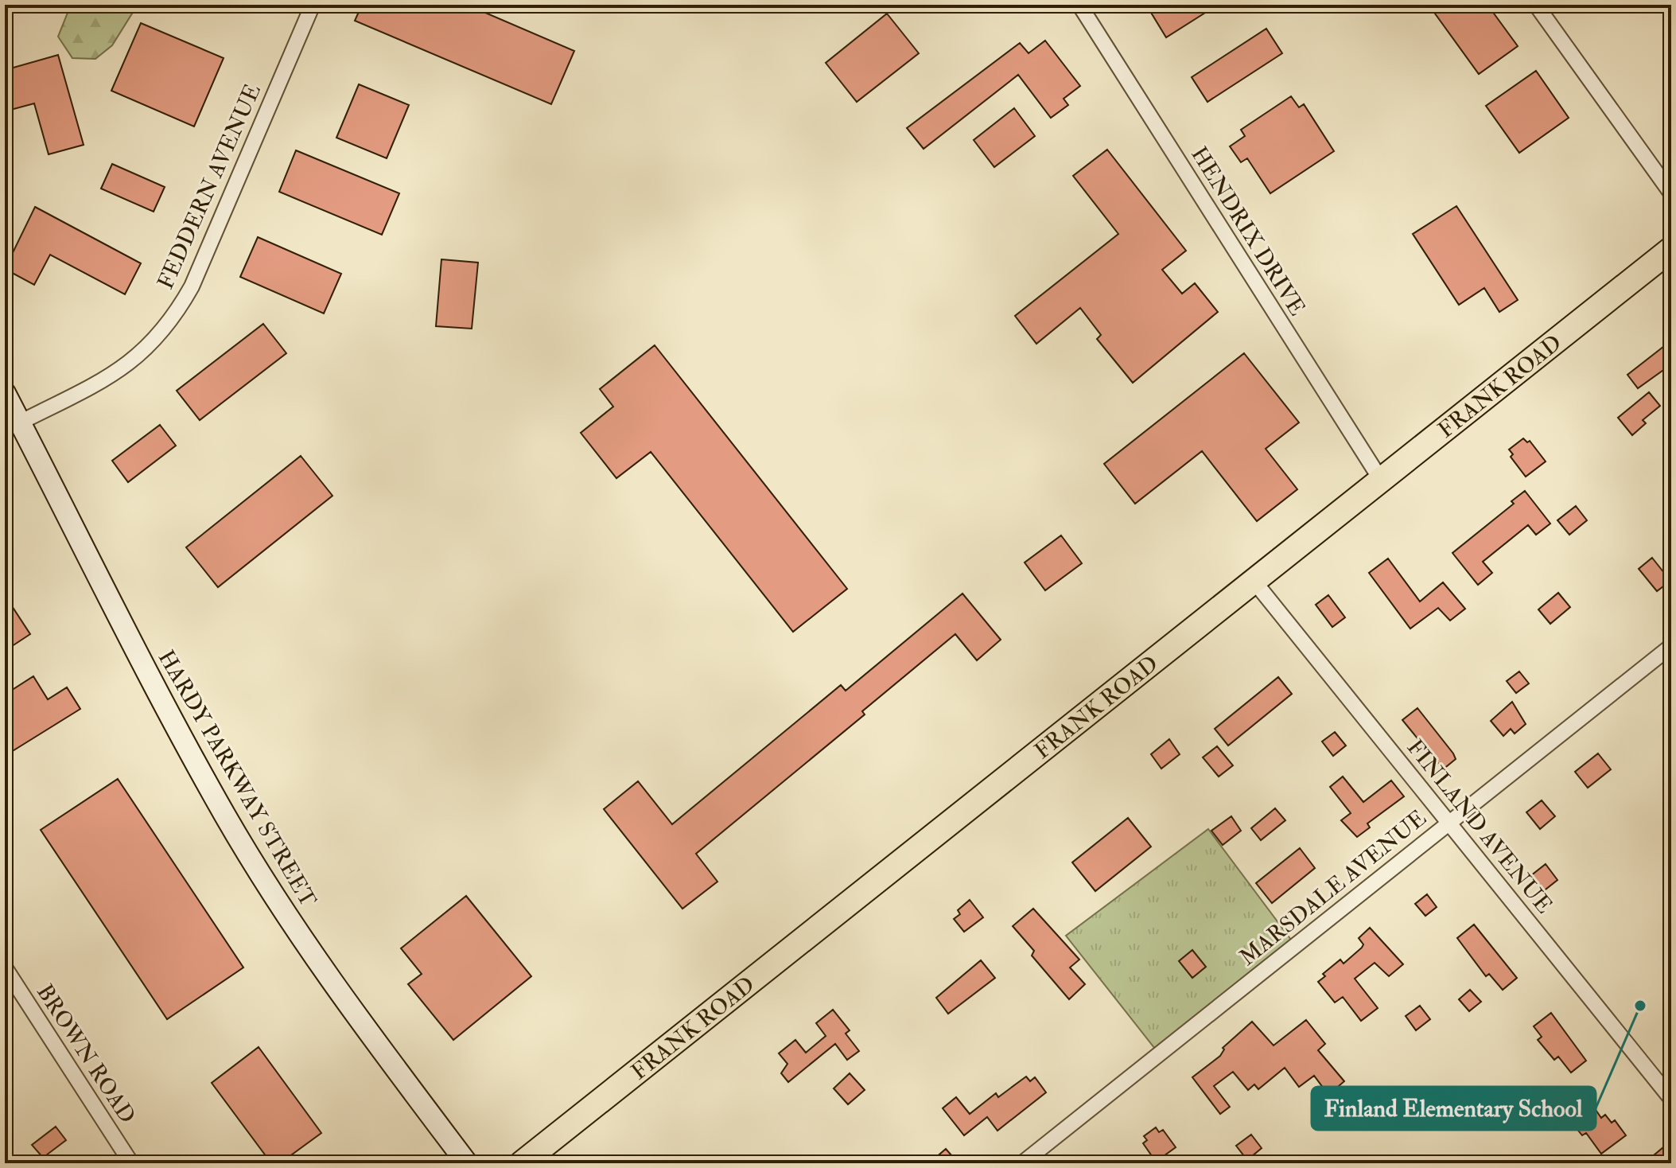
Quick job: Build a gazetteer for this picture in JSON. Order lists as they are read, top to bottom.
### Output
{
  "streets": {
    "main road": ["FRANK ROAD", "HARDY PARKWAY STREET"],
    "street": [
      "FEDDERN AVENUE",
      "HENDRIX DRIVE",
      "FINLAND AVENUE",
      "MARSDALE AVENUE",
      "BROWN ROAD"
    ]
  },
  "crossings": [
    ["FEDDERN AVENUE", "HARDY PARKWAY STREET"],
    ["HENDRIX DRIVE", "FRANK ROAD"],
    ["FRANK ROAD", "FINLAND AVENUE"],
    ["FINLAND AVENUE", "MARSDALE AVENUE"]
  ],
  "places": ["Finland Elementary School"]
}
